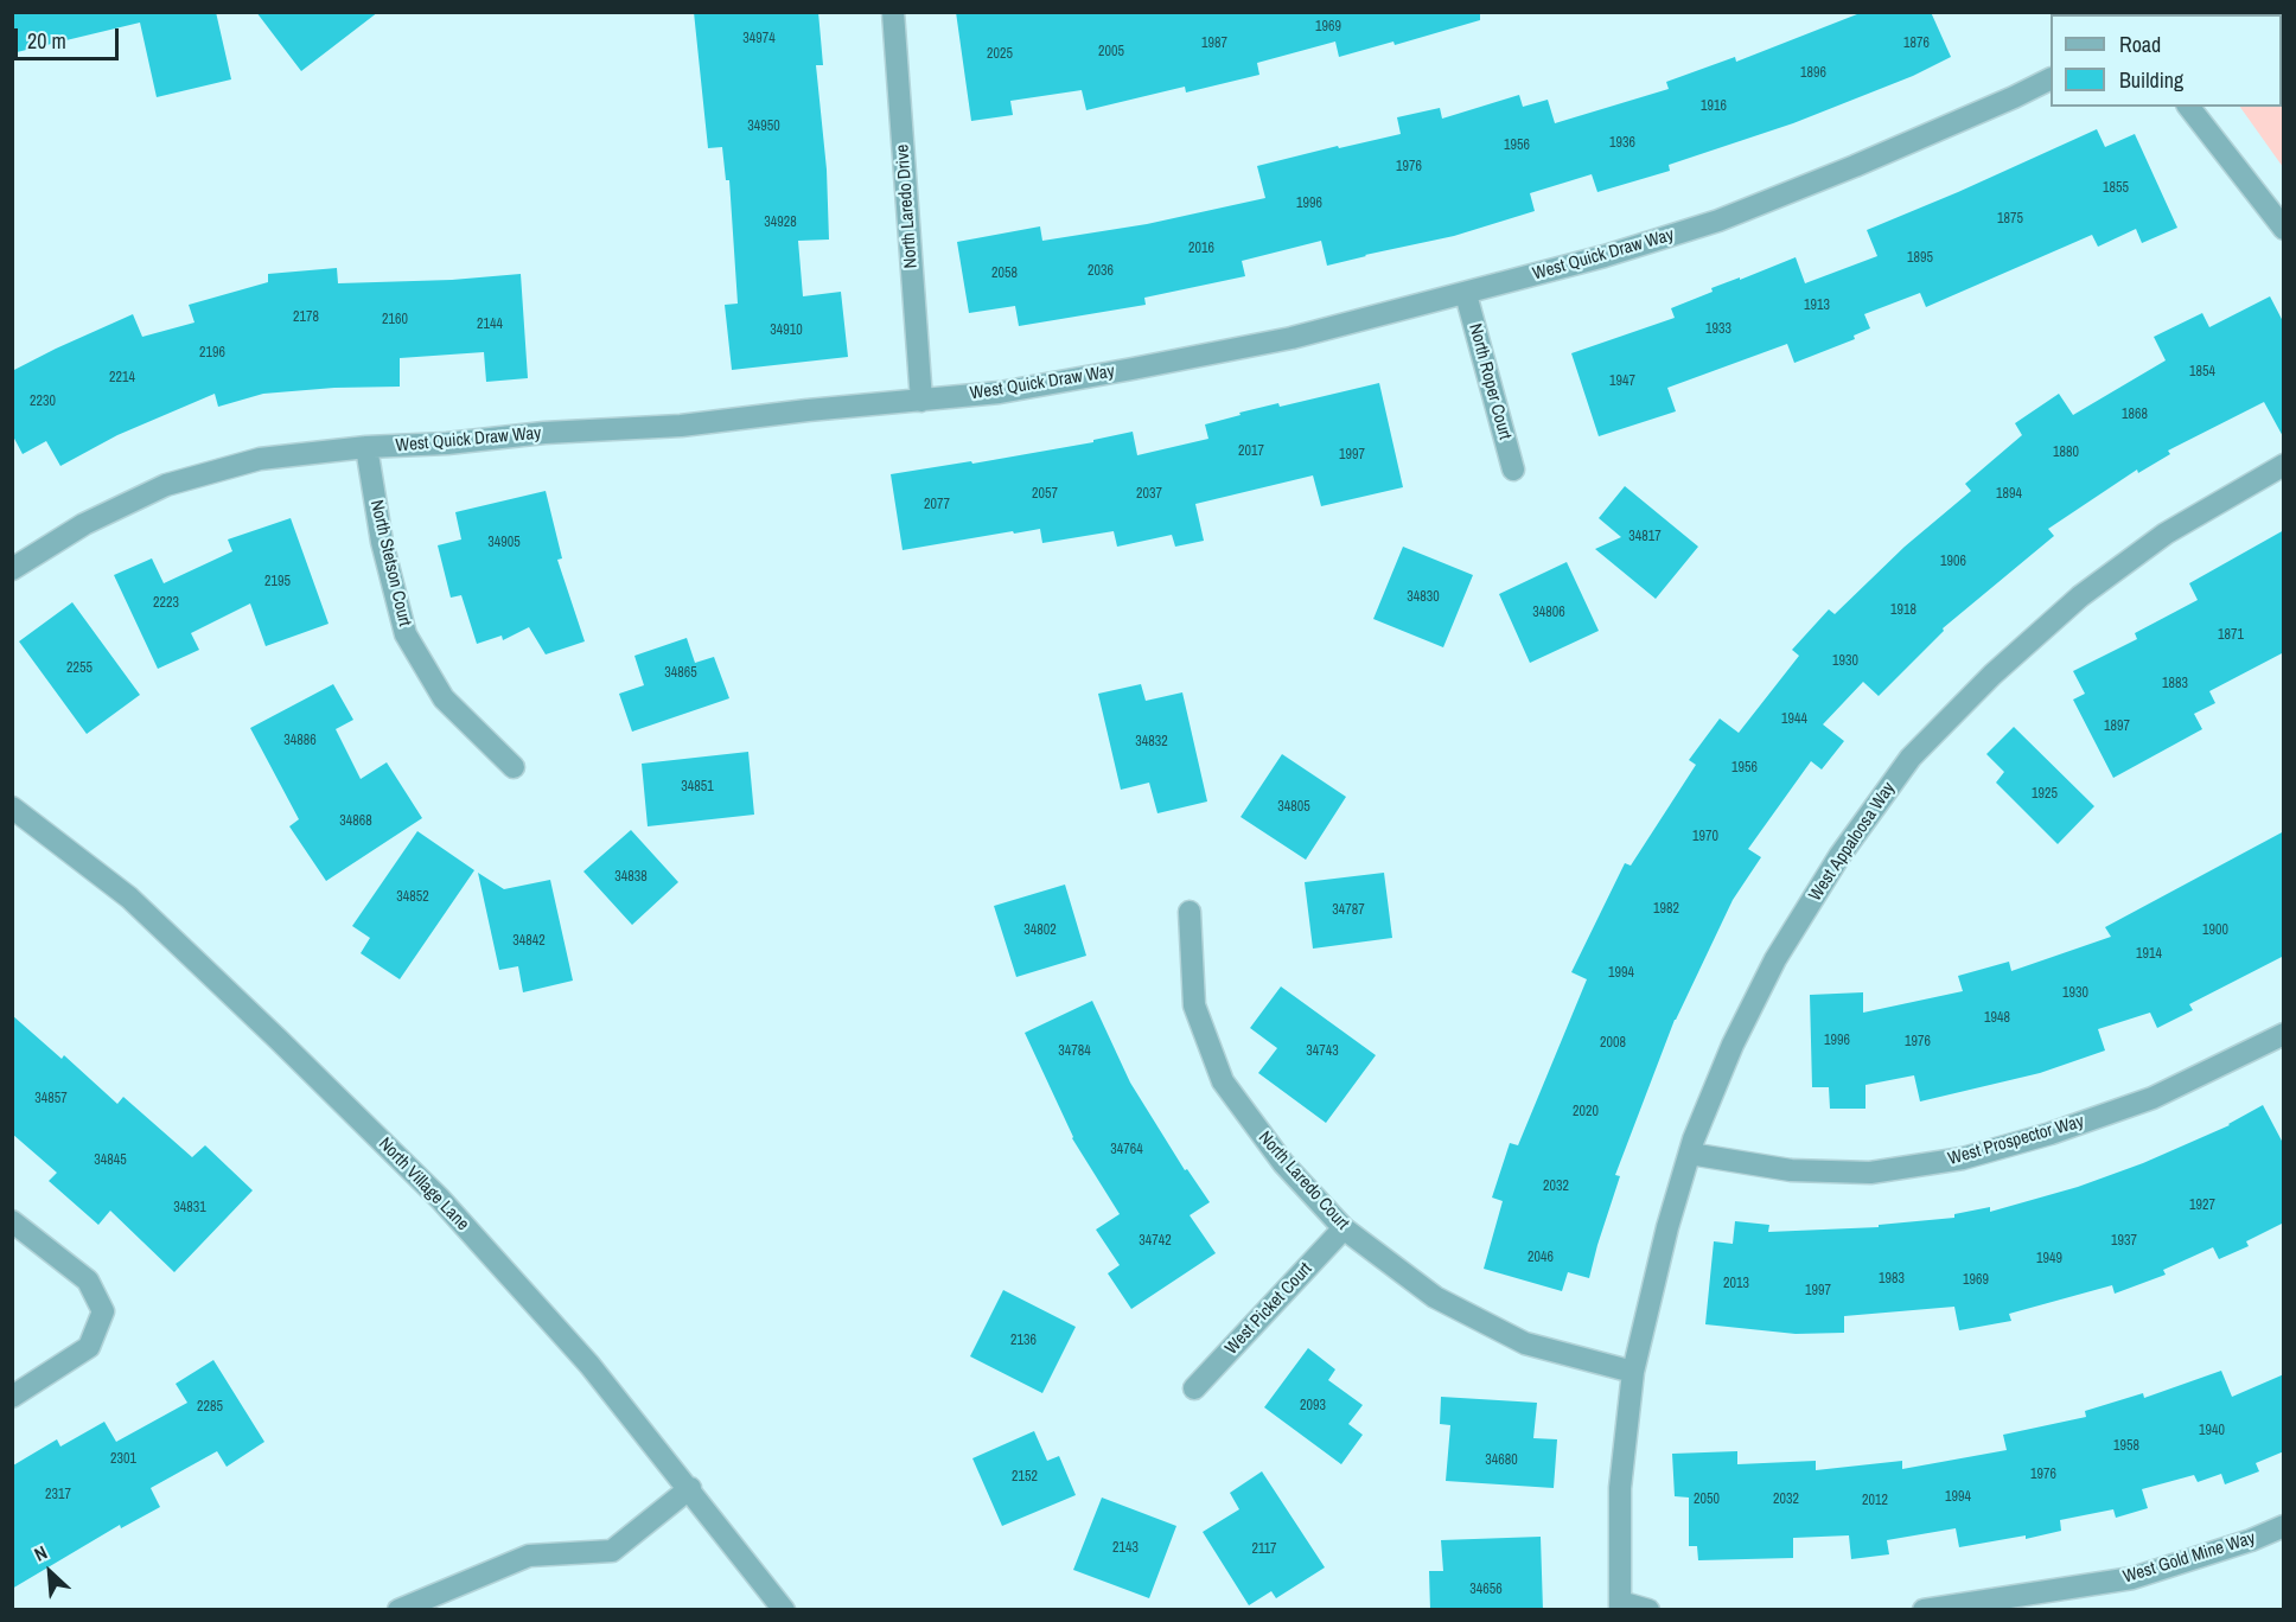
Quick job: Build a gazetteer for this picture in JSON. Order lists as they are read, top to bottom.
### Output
{
  "streets": {
    "street": [
      "North Laredo Drive",
      "West Quick Draw Way",
      "North Roper Court",
      "North Stetson Court",
      "West Appaloosa Way",
      "West Prospector Way",
      "North Laredo Court",
      "North Village Lane",
      "West Picket Court",
      "West Gold Mine Way"
    ]
  },
  "crossings": [
    ["North Laredo Drive", "West Quick Draw Way"],
    ["West Quick Draw Way", "North Roper Court"],
    ["West Quick Draw Way", "North Stetson Court"],
    ["West Appaloosa Way", "West Prospector Way"],
    ["West Appaloosa Way", "North Laredo Court"],
    ["North Laredo Court", "West Picket Court"]
  ],
  "house_numbers": [
    "1969",
    "34974",
    "1987",
    "1876",
    "2005",
    "2025",
    "1896",
    "1916",
    "34950",
    "1936",
    "1956",
    "1976",
    "1855",
    "1996",
    "1875",
    "34928",
    "2016",
    "1895",
    "2036",
    "2058",
    "1913",
    "2178",
    "2160",
    "2144",
    "1933",
    "34910",
    "2196",
    "1854",
    "2214",
    "1947",
    "2230",
    "1868",
    "2017",
    "1880",
    "1997",
    "2057",
    "2037",
    "1894",
    "2077",
    "34817",
    "34905",
    "1906",
    "2195",
    "34830",
    "2223",
    "1918",
    "34806",
    "1871",
    "1930",
    "2255",
    "34865",
    "1883",
    "1944",
    "1897",
    "34886",
    "34832",
    "1956",
    "34851",
    "1925",
    "34805",
    "34868",
    "1970",
    "34838",
    "34852",
    "1982",
    "34787",
    "34802",
    "1900",
    "34842",
    "1914",
    "1994",
    "1930",
    "1948",
    "1996",
    "1976",
    "2008",
    "34784",
    "34743",
    "34857",
    "2020",
    "34764",
    "34845",
    "2032",
    "1927",
    "34831",
    "34742",
    "1937",
    "2046",
    "1949",
    "1983",
    "1969",
    "2013",
    "1997",
    "2136",
    "2093",
    "2285",
    "1940",
    "1958",
    "2301",
    "34680",
    "1976",
    "2152",
    "2317",
    "1994",
    "2050",
    "2032",
    "2012",
    "2143",
    "2117",
    "34656"
  ],
  "legend": ["Road", "Building"],
  "scale_bar": "20 m",
  "north": "top left"
}
